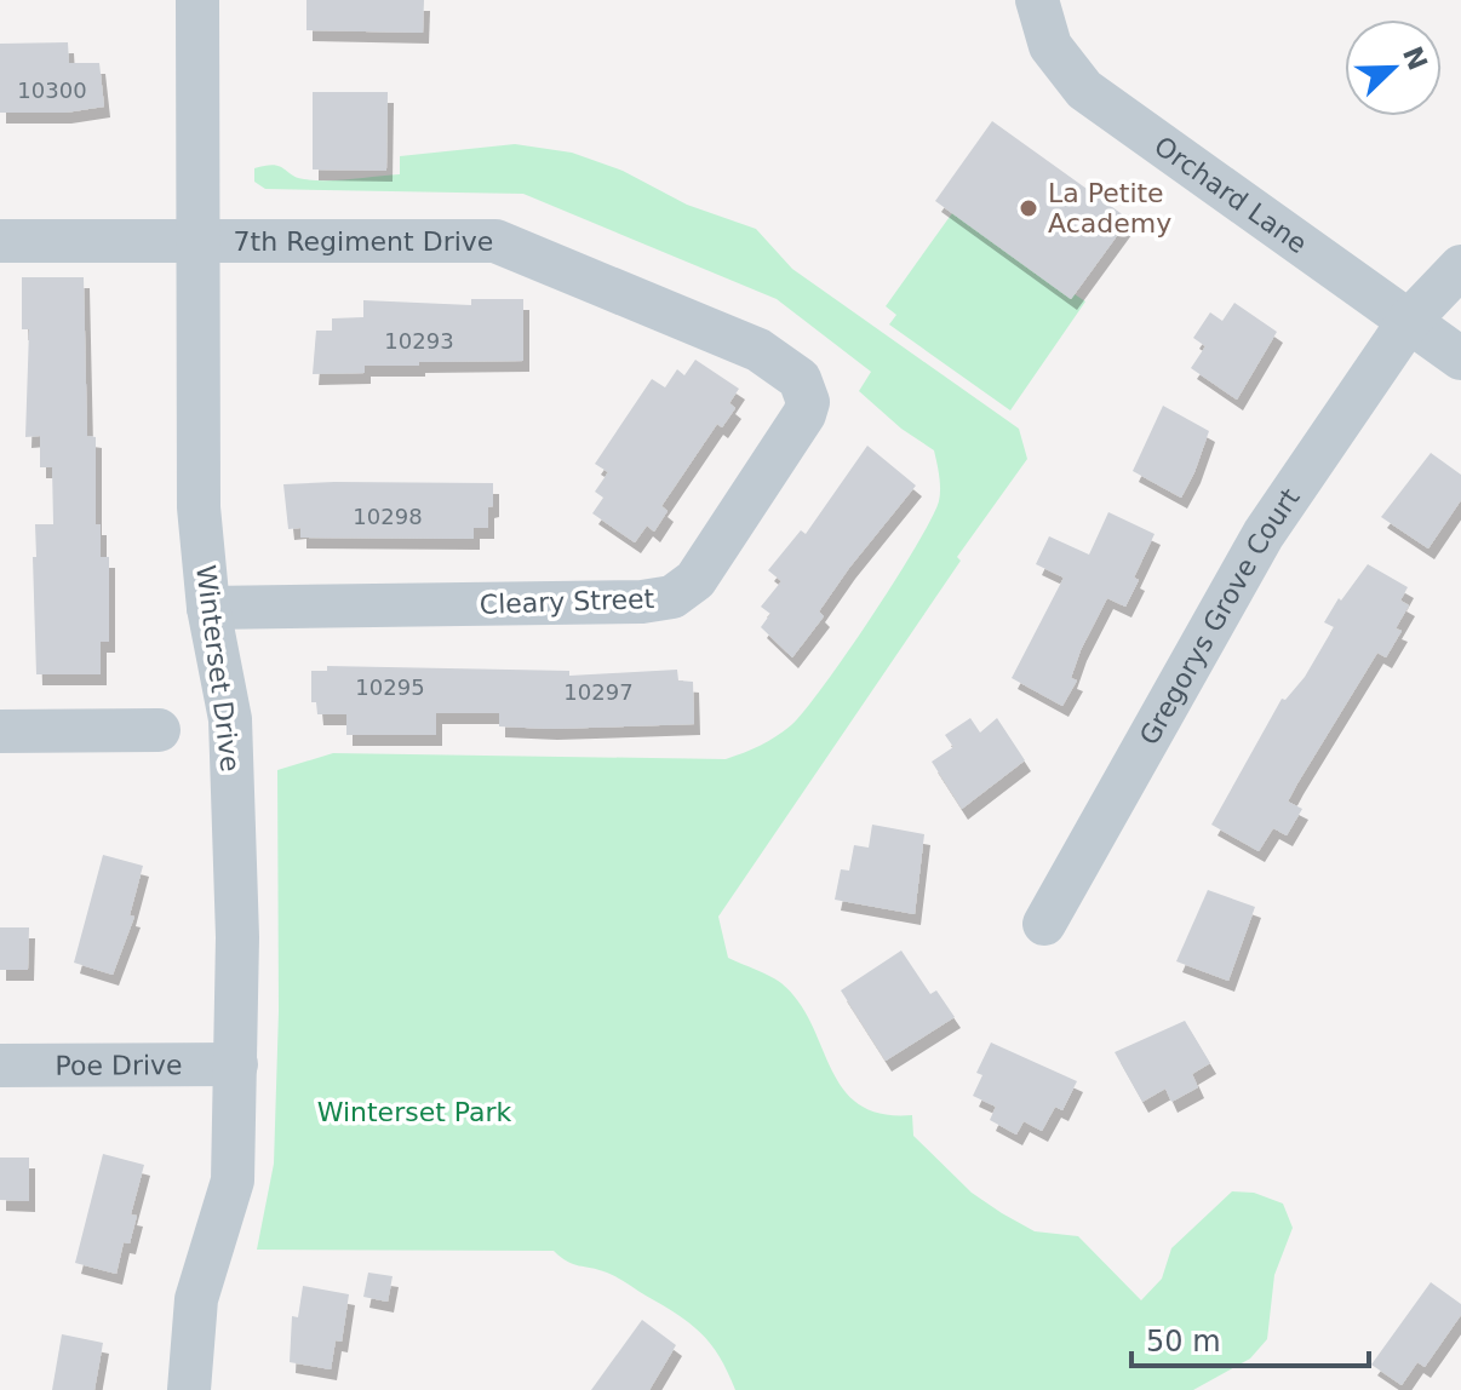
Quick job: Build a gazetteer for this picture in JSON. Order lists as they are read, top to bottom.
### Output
{
  "streets": {
    "street": [
      "Orchard Lane",
      "7th Regiment Drive",
      "Cleary Street",
      "Gregorys Grove Court",
      "Winterset Drive",
      "Poe Drive"
    ]
  },
  "crossings": [
    ["Orchard Lane", "Gregorys Grove Court"],
    ["7th Regiment Drive", "Cleary Street"],
    ["7th Regiment Drive", "Winterset Drive"],
    ["Cleary Street", "Winterset Drive"],
    ["Winterset Drive", "Poe Drive"]
  ],
  "parks": ["Winterset Park"],
  "places": ["La Petite Academy"],
  "house_numbers": [
    "10300",
    "10293",
    "10298",
    "10295",
    "10297"
  ],
  "scale_bar": "50 m",
  "north": "top right"
}
